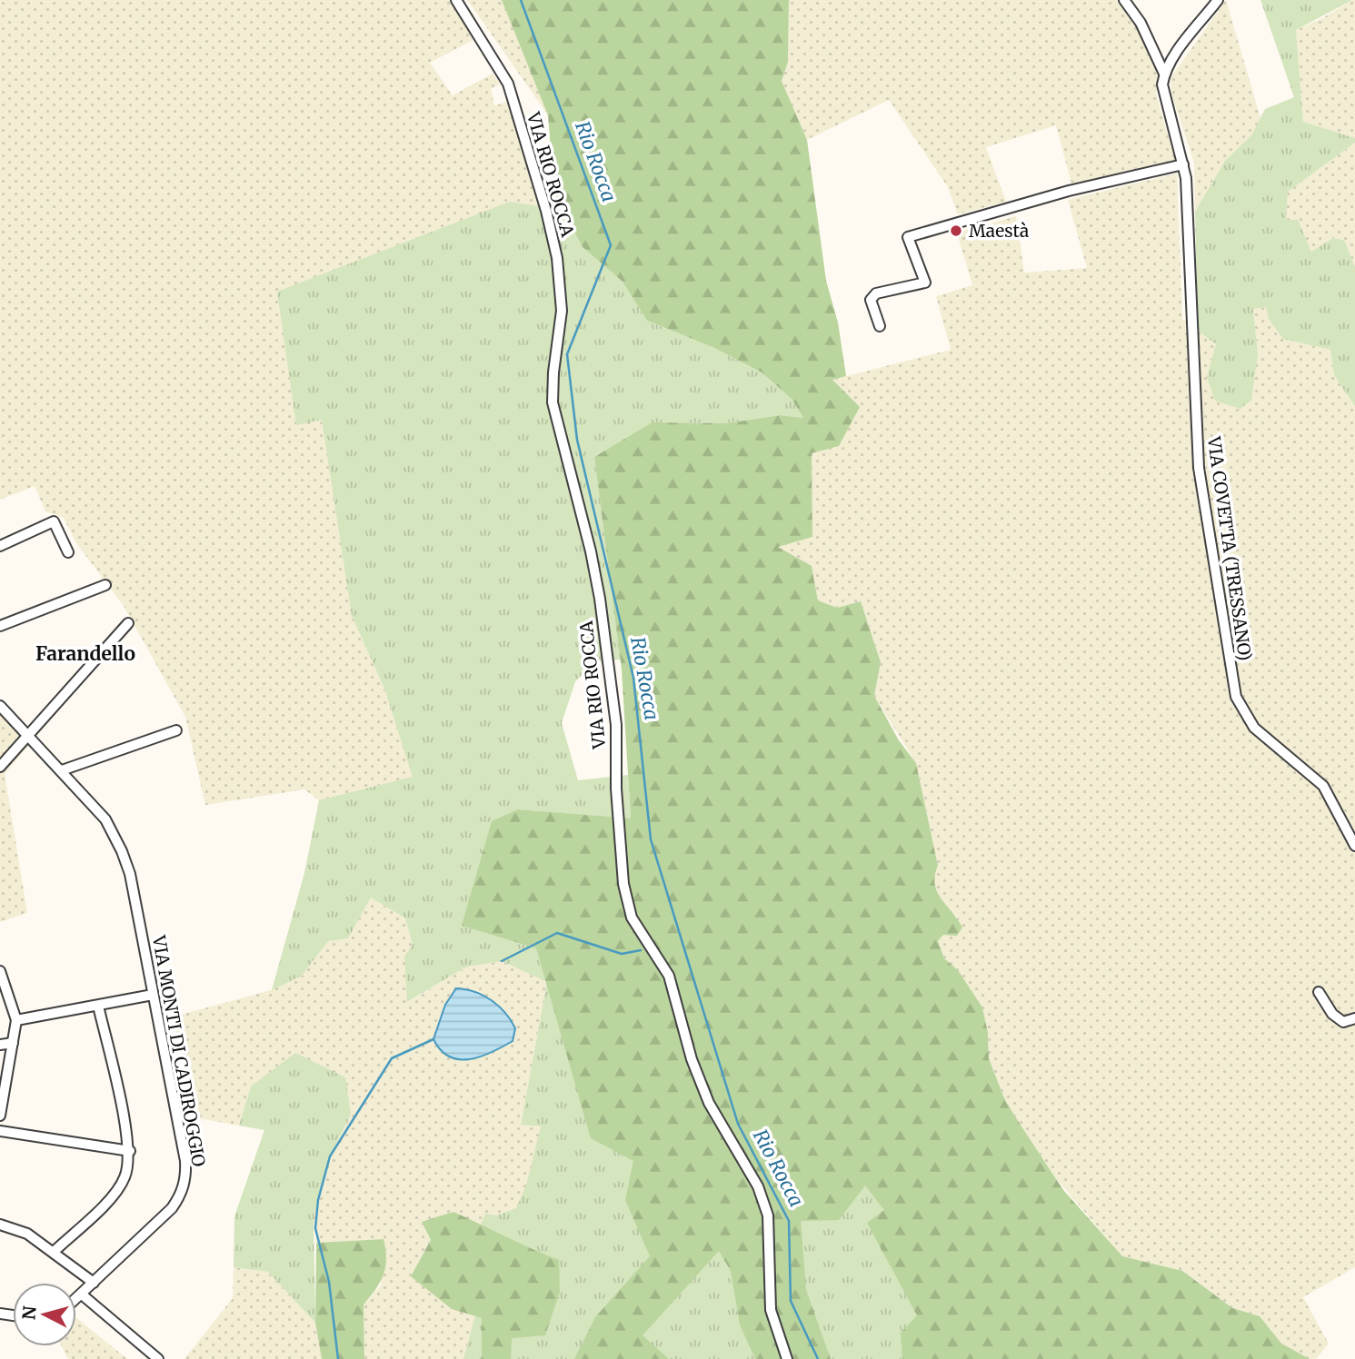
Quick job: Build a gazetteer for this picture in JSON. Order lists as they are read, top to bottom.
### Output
{
  "streets": {
    "street": ["VIA RIO ROCCA", "VIA COVETTA (TRESSANO)", "VIA MONTI DI CADIROGGIO"]
  },
  "districts": ["Farandello"],
  "water": ["Rio Rocca"],
  "places": ["Maestà"],
  "north": "left"
}
